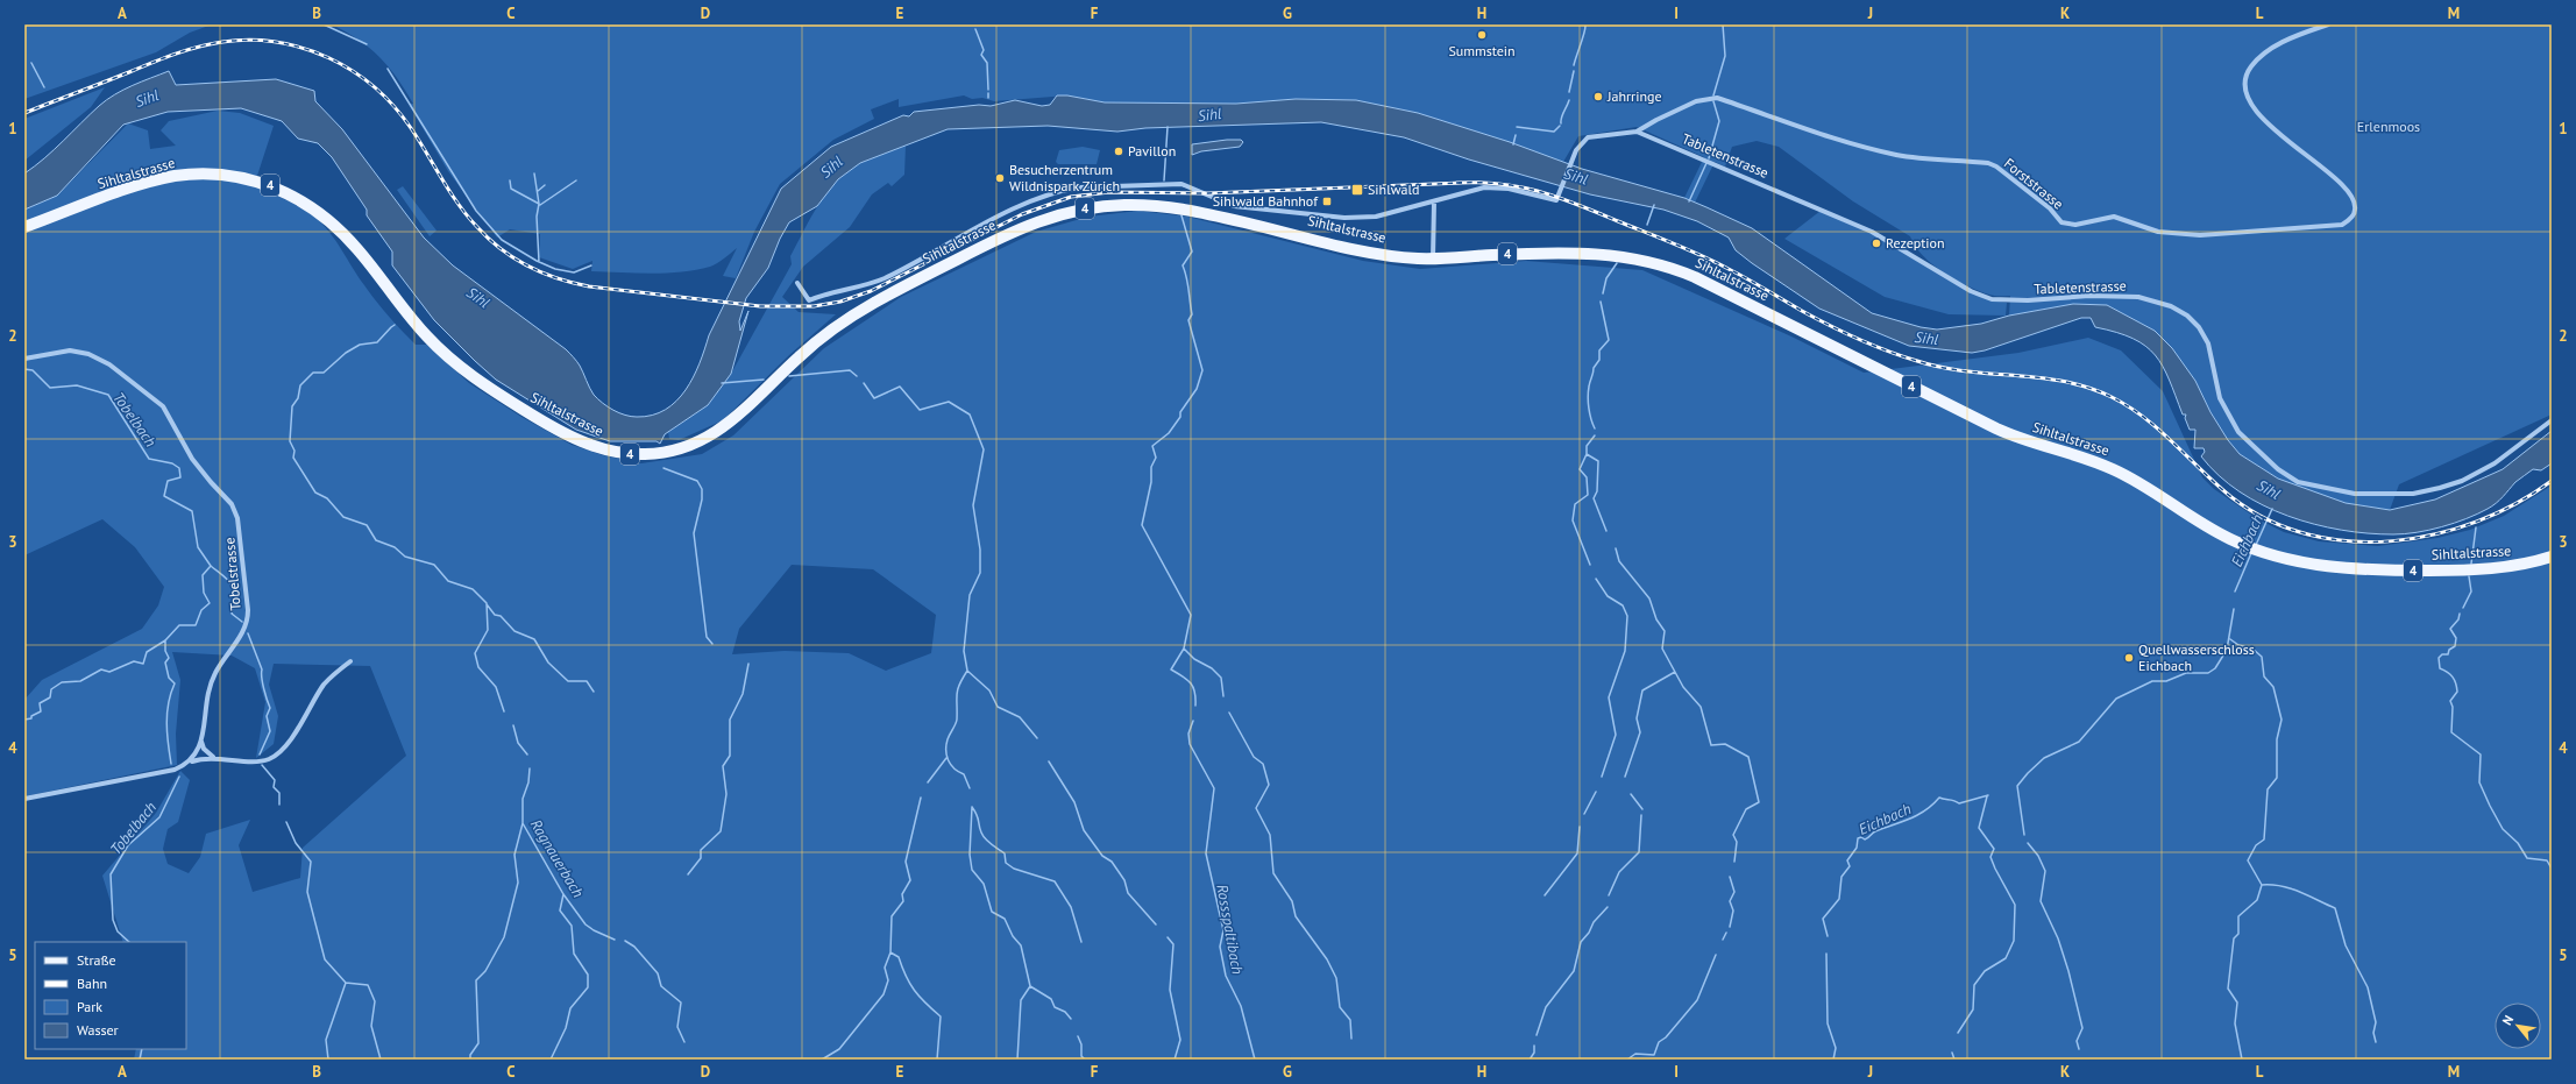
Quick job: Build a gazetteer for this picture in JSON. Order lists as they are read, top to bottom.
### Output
{
  "streets": {
    "main road": ["Sihltalstrasse", "4"],
    "street": ["Tabletenstrasse", "Forststrasse", "Tobelstrasse"]
  },
  "crossings": [
    ["Tabletenstrasse", "Forststrasse"]
  ],
  "water": [
    "Sihl",
    "Tobelbach",
    "Eichbach",
    "Ragnauerbach",
    "Rossspaltibach"
  ],
  "parks": ["Erlenmoos"],
  "places": {
    "other": [
      "Summstein",
      "Jahrringe",
      "Pavillon",
      "Besucherzentrum Wildnispark Zürich",
      "Rezeption",
      "Quellwasserschloss Eichbach"
    ],
    "transit": ["Sihlwald", "Sihlwald Bahnhof"]
  },
  "legend": [
    "Straße",
    "Bahn",
    "Park",
    "Wasser"
  ],
  "north": "top left",
  "grid": {
    "columns": [
      "A",
      "B",
      "C",
      "D",
      "E",
      "F",
      "G",
      "H",
      "I",
      "J",
      "K",
      "L",
      "M"
    ],
    "rows": [
      "1",
      "2",
      "3",
      "4",
      "5"
    ]
  }
}
